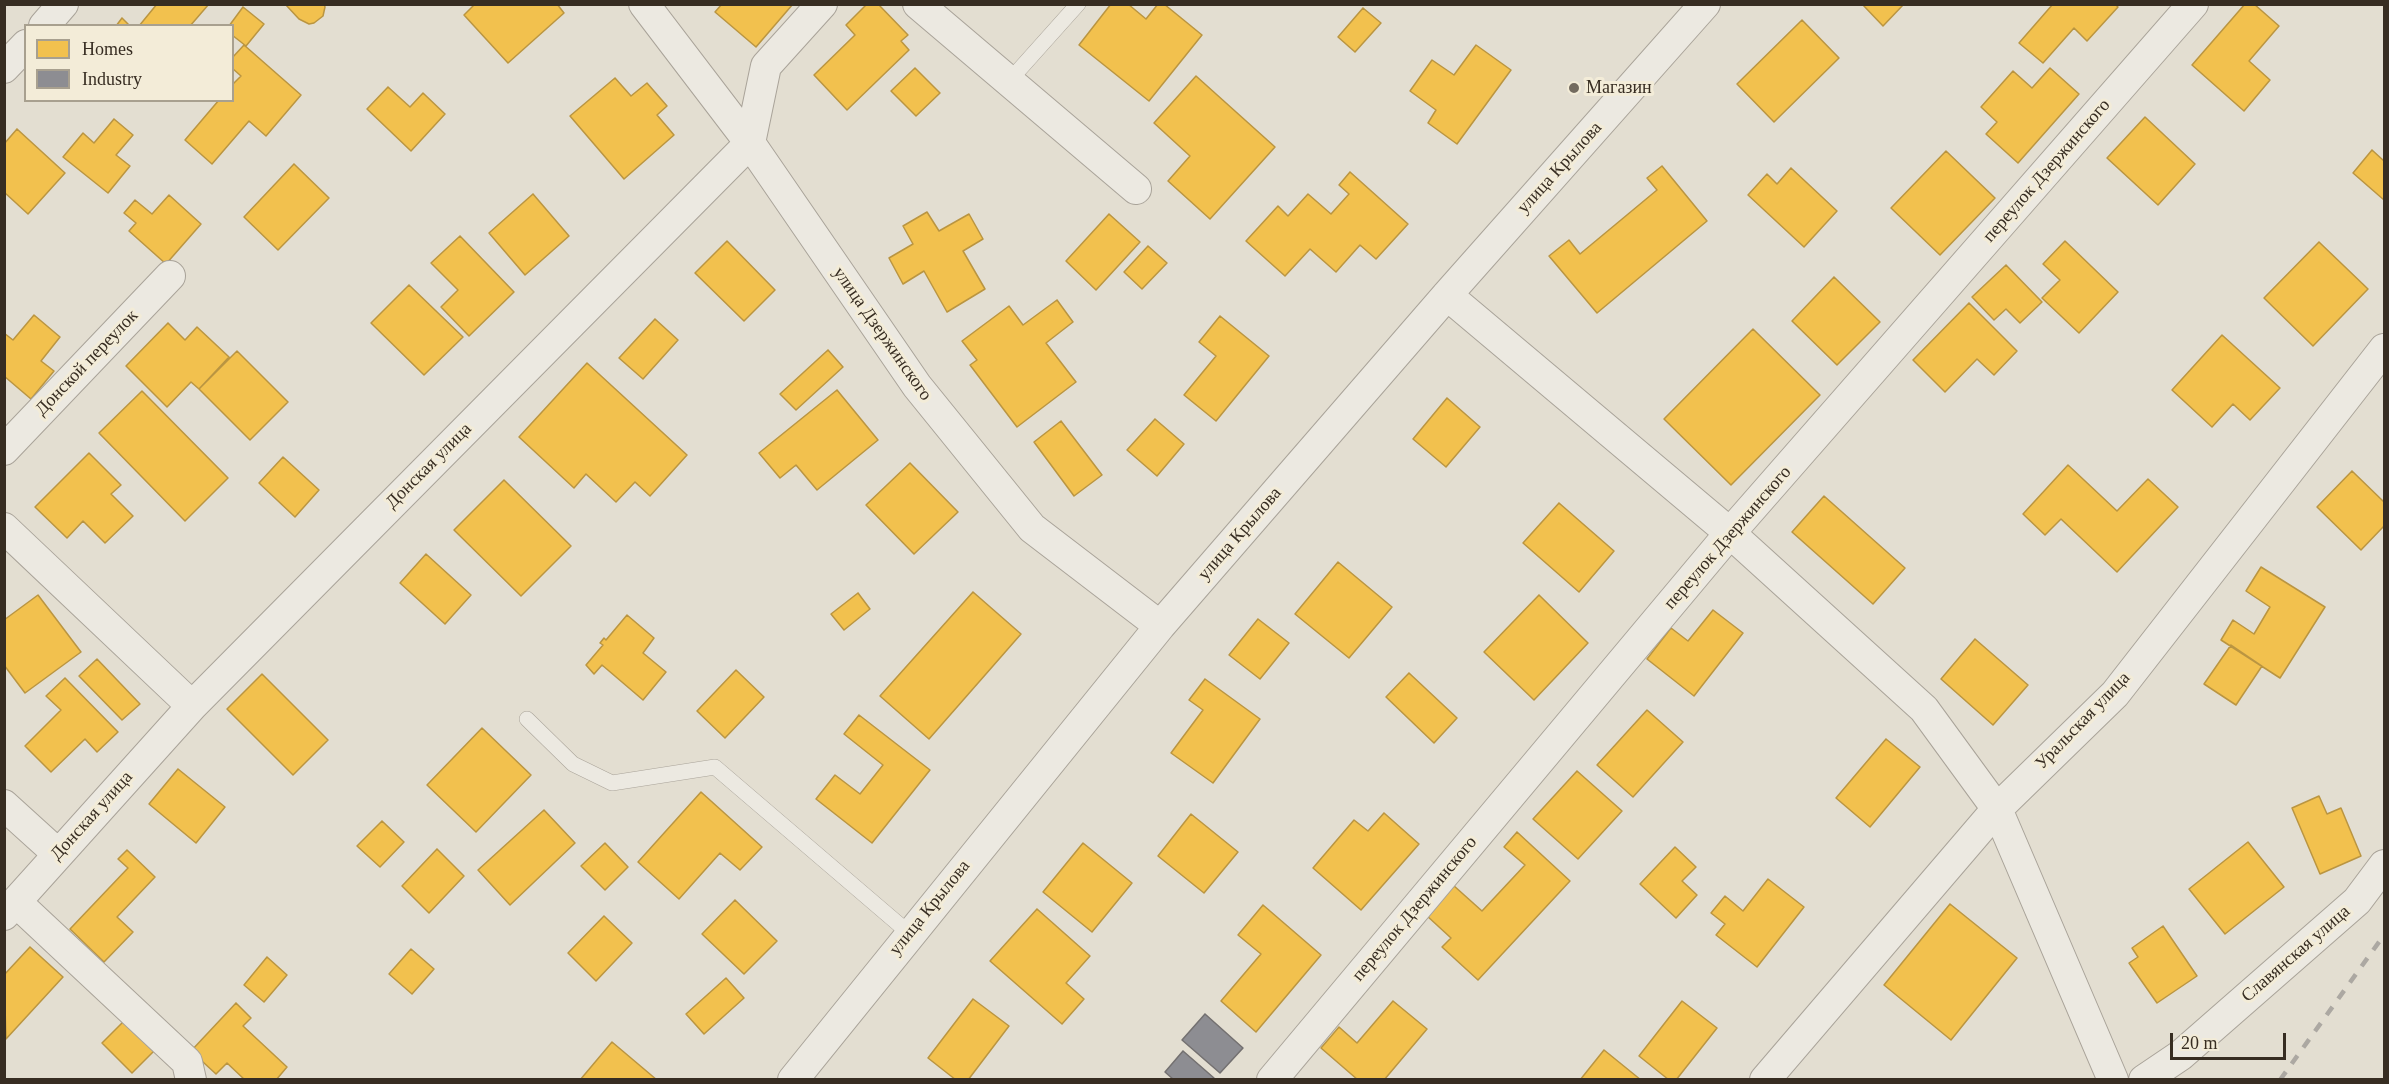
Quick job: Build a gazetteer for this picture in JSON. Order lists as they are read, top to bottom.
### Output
{
  "streets": {
    "street": [
      "улица Крылова",
      "переулок Дзержинского",
      "улица Дзержинского",
      "Донской переулок",
      "Донская улица",
      "Уральская улица",
      "Славянская улица"
    ]
  },
  "crossings": [
    ["улица Крылова", "улица Дзержинского"],
    ["улица Дзержинского", "Донская улица"]
  ],
  "places": ["Магазин"],
  "legend": ["Homes", "Industry"],
  "scale_bar": "20 m"
}
